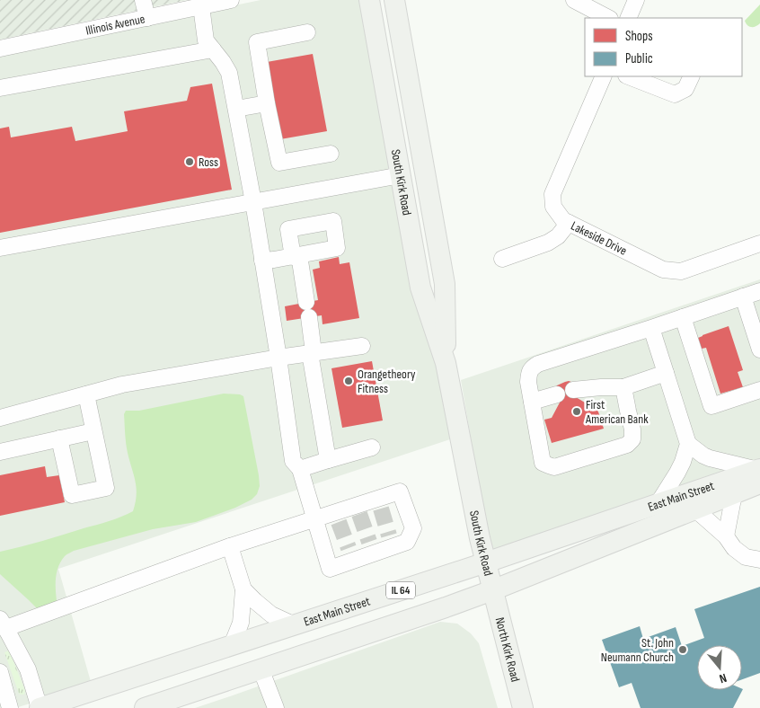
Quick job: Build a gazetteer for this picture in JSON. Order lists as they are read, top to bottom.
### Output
{
  "streets": {
    "main road": [
      "South Kirk Road",
      "East Main Street",
      "IL 64",
      "North Kirk Road"
    ],
    "street": ["Illinois Avenue", "Lakeside Drive"]
  },
  "crossings": [
    ["South Kirk Road", "East Main Street"],
    ["South Kirk Road", "North Kirk Road"],
    ["East Main Street", "North Kirk Road"]
  ],
  "places": [
    "Ross",
    "Orangetheory Fitness",
    "First American Bank",
    "St. John Neumann Church"
  ],
  "legend": ["Shops", "Public"],
  "north": "bottom"
}
